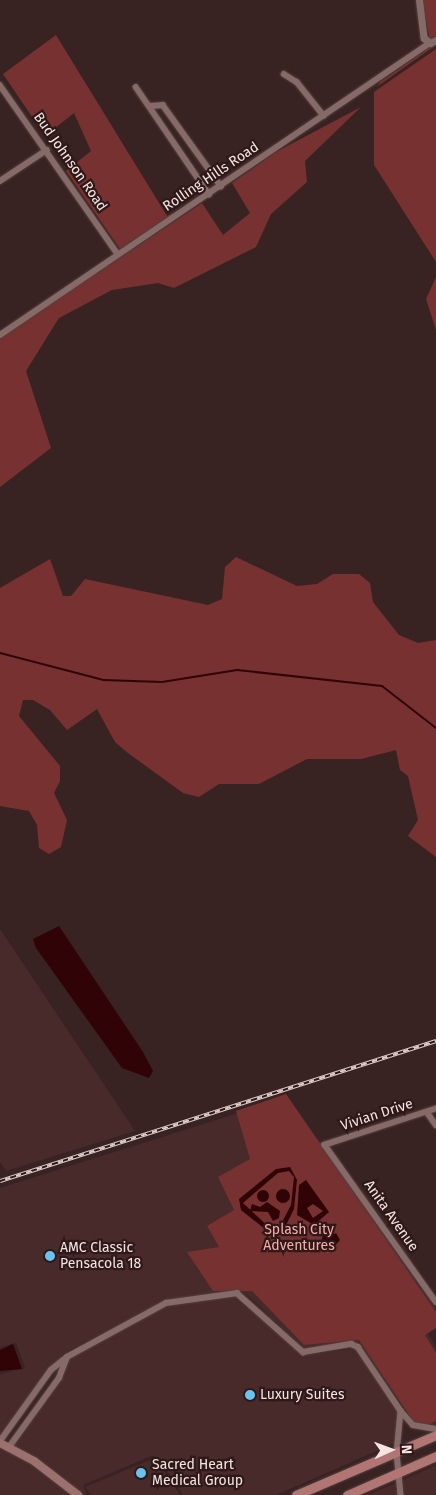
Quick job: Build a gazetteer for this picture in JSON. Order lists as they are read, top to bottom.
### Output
{
  "streets": {
    "street": [
      "Bud Johnson Road",
      "Rolling Hills Road",
      "Vivian Drive",
      "Anita Avenue"
    ]
  },
  "crossings": [
    ["Bud Johnson Road", "Rolling Hills Road"],
    ["Vivian Drive", "Anita Avenue"]
  ],
  "parks": ["Splash City Adventures"],
  "places": ["AMC Classic Pensacola 18", "Luxury Suites", "Sacred Heart Medical Group"],
  "north": "right"
}
